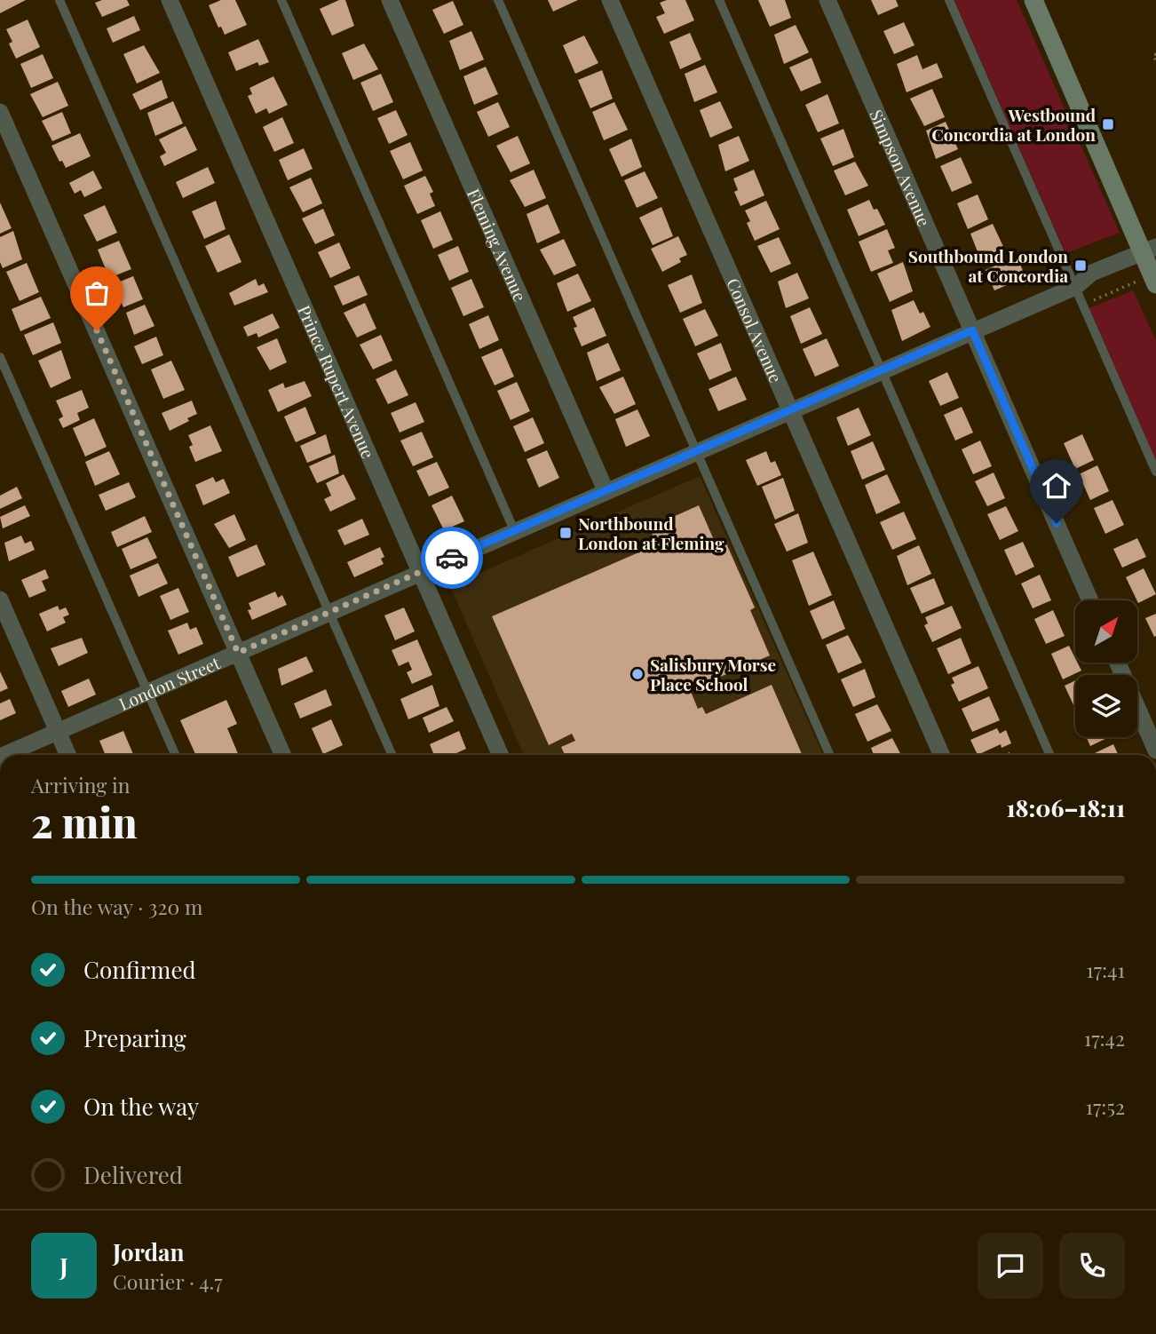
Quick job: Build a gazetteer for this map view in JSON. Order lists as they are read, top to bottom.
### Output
{
  "streets": {
    "street": [
      "Simpson Avenue",
      "Fleming Avenue",
      "Consol Avenue",
      "Prince Rupert Avenue",
      "London Street"
    ]
  },
  "crossings": [
    ["Simpson Avenue", "London Street"],
    ["Fleming Avenue", "London Street"],
    ["Consol Avenue", "London Street"],
    ["Prince Rupert Avenue", "London Street"]
  ],
  "places": {
    "transit": ["Westbound Concordia at London", "Southbound London at Concordia", "Northbound London at Fleming"],
    "other": ["Salisbury Morse Place School"]
  },
  "north": "top right",
  "page": {
    "heading": ["2 min", "Arriving in", "18:06–18:11"],
    "panel": ["Jordan", "Courier · 4.7"],
    "bar": "On the way · 320 m",
    "list": [
      ["Confirmed", "17:41"],
      ["Preparing", "17:42"],
      ["On the way", "17:52"],
      "Delivered"
    ],
    "round": "J"
  }
}
